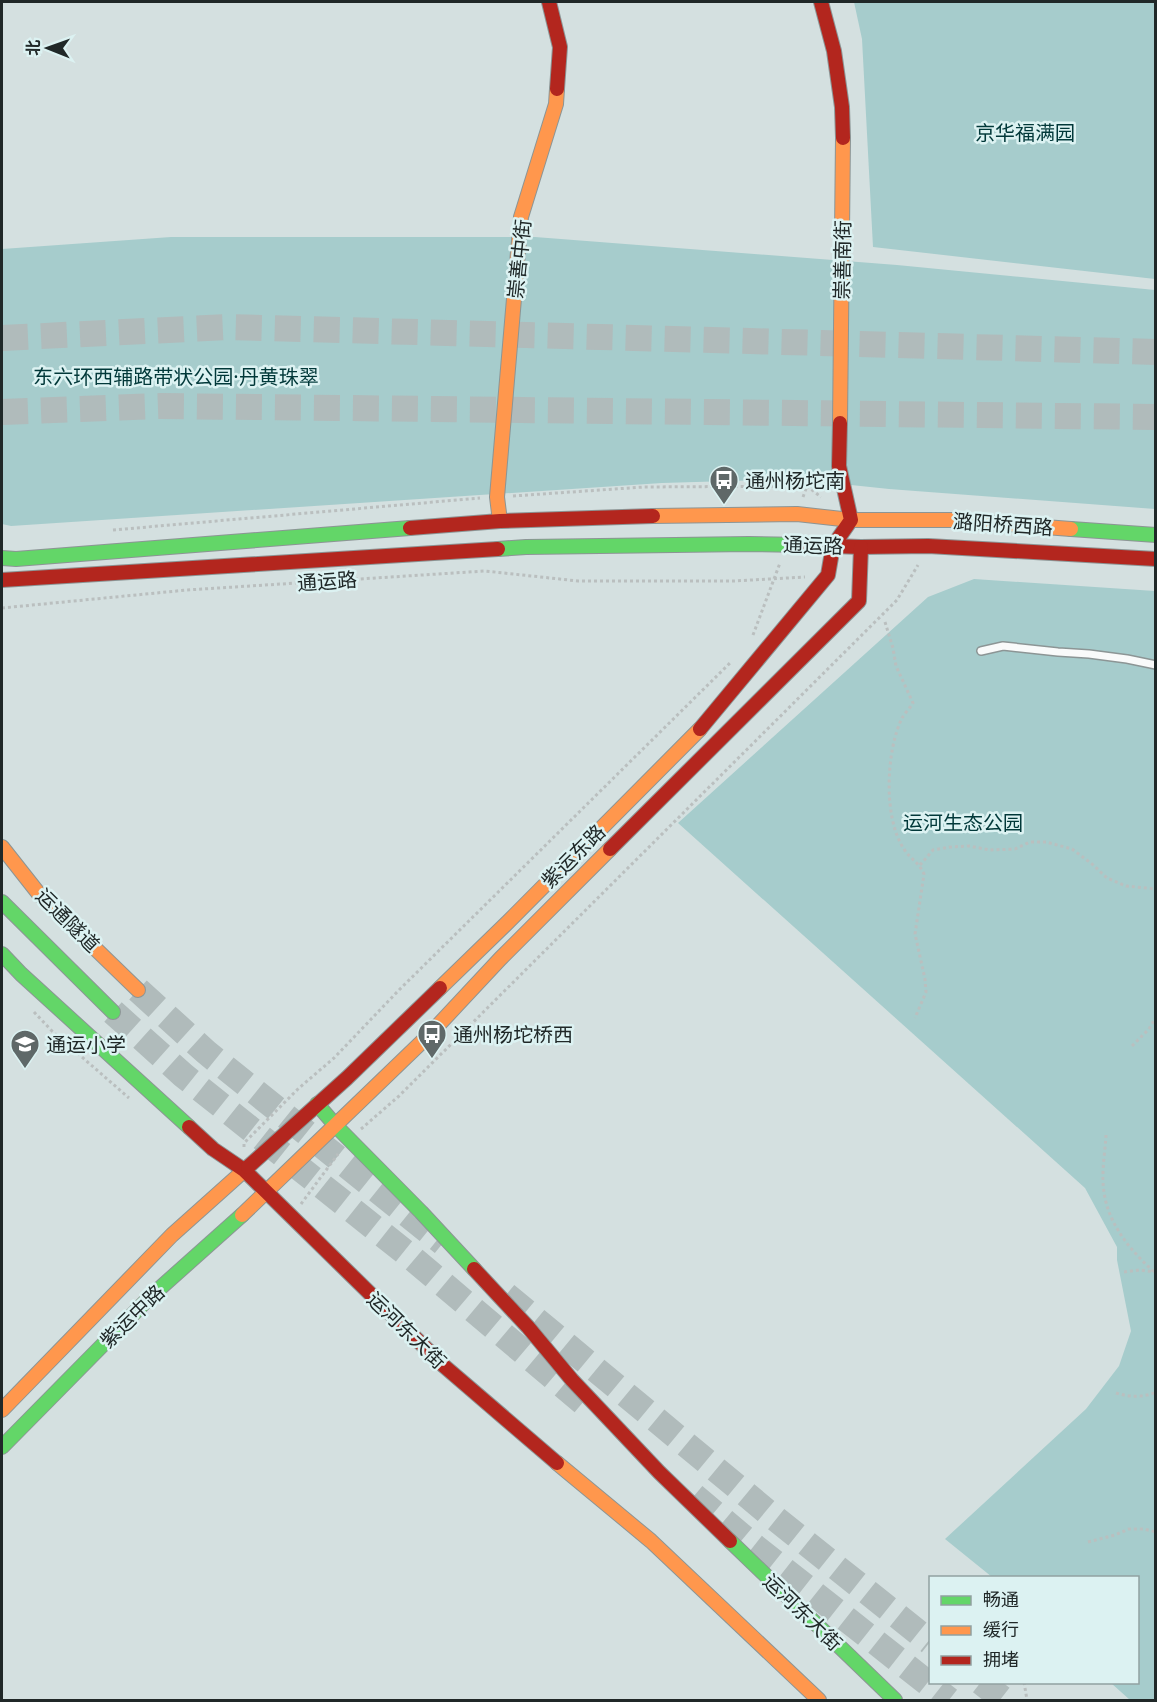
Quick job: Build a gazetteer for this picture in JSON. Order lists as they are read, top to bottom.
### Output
{
  "streets": {
    "main road": [
      "崇善中街",
      "崇善南街",
      "潞阳桥西路",
      "通运路",
      "紫运东路",
      "运通隧道",
      "紫运中路",
      "运河东大街"
    ]
  },
  "crossings": [
    ["崇善中街", "通运路"],
    ["崇善南街", "潞阳桥西路"],
    ["崇善南街", "通运路"],
    ["崇善南街", "紫运东路"],
    ["潞阳桥西路", "通运路"],
    ["潞阳桥西路", "紫运东路"],
    ["通运路", "紫运东路"],
    ["紫运东路", "紫运中路"],
    ["紫运东路", "运河东大街"],
    ["紫运中路", "运河东大街"]
  ],
  "parks": ["京华福满园", "东六环西辅路带状公园·丹黄珠翠", "运河生态公园"],
  "places": {
    "bus stop": ["通州杨坨南", "通州杨坨桥西"],
    "school or university": ["通运小学"]
  },
  "legend": ["畅通", "缓行", "拥堵"],
  "north": "left"
}
